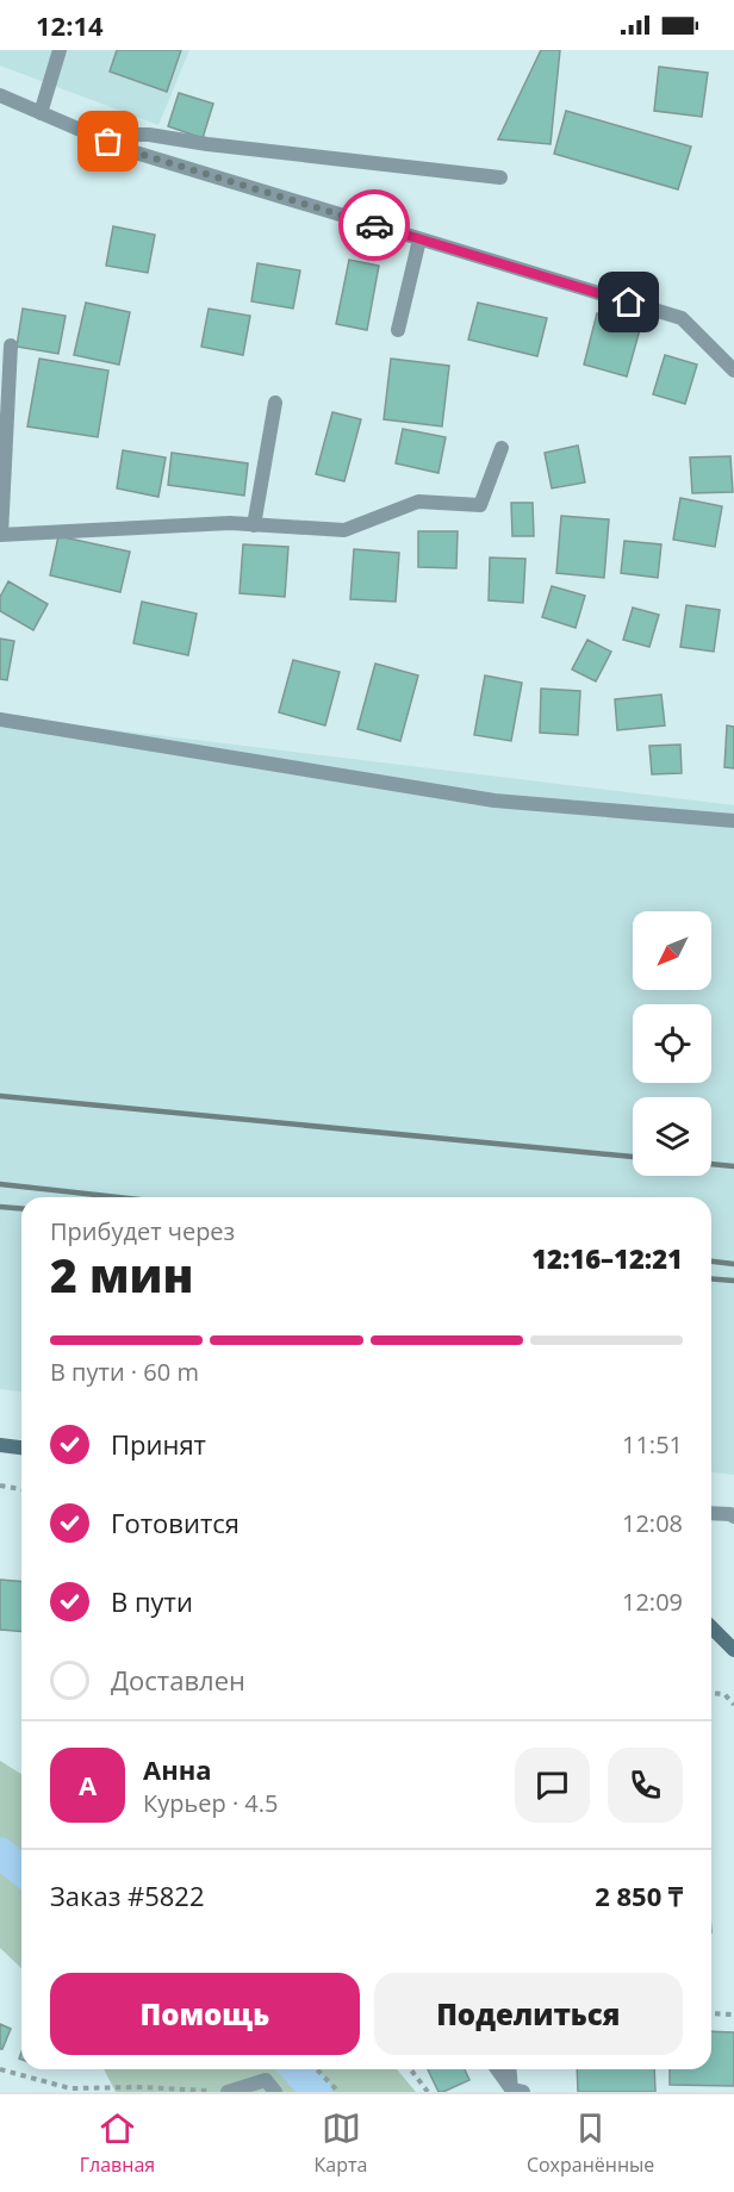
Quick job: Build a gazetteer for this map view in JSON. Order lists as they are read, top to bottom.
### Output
{
  "north": "bottom left",
  "page": {
    "status": "12:14",
    "heading": ["2 мин", "Прибудет через", "12:16–12:21"],
    "panel": [
      "Анна",
      "Курьер · 4.5",
      "Заказ #5822",
      "2 850 ₸"
    ],
    "bar": "В пути · 60 m",
    "list": [
      ["Принят", "11:51"],
      ["Готовится", "12:08"],
      ["В пути", "12:09"],
      "Доставлен"
    ],
    "round": "А",
    "buttons": ["Помощь", "Поделиться"],
    "tabs": ["Главная", "Карта", "Сохранённые"]
  }
}
